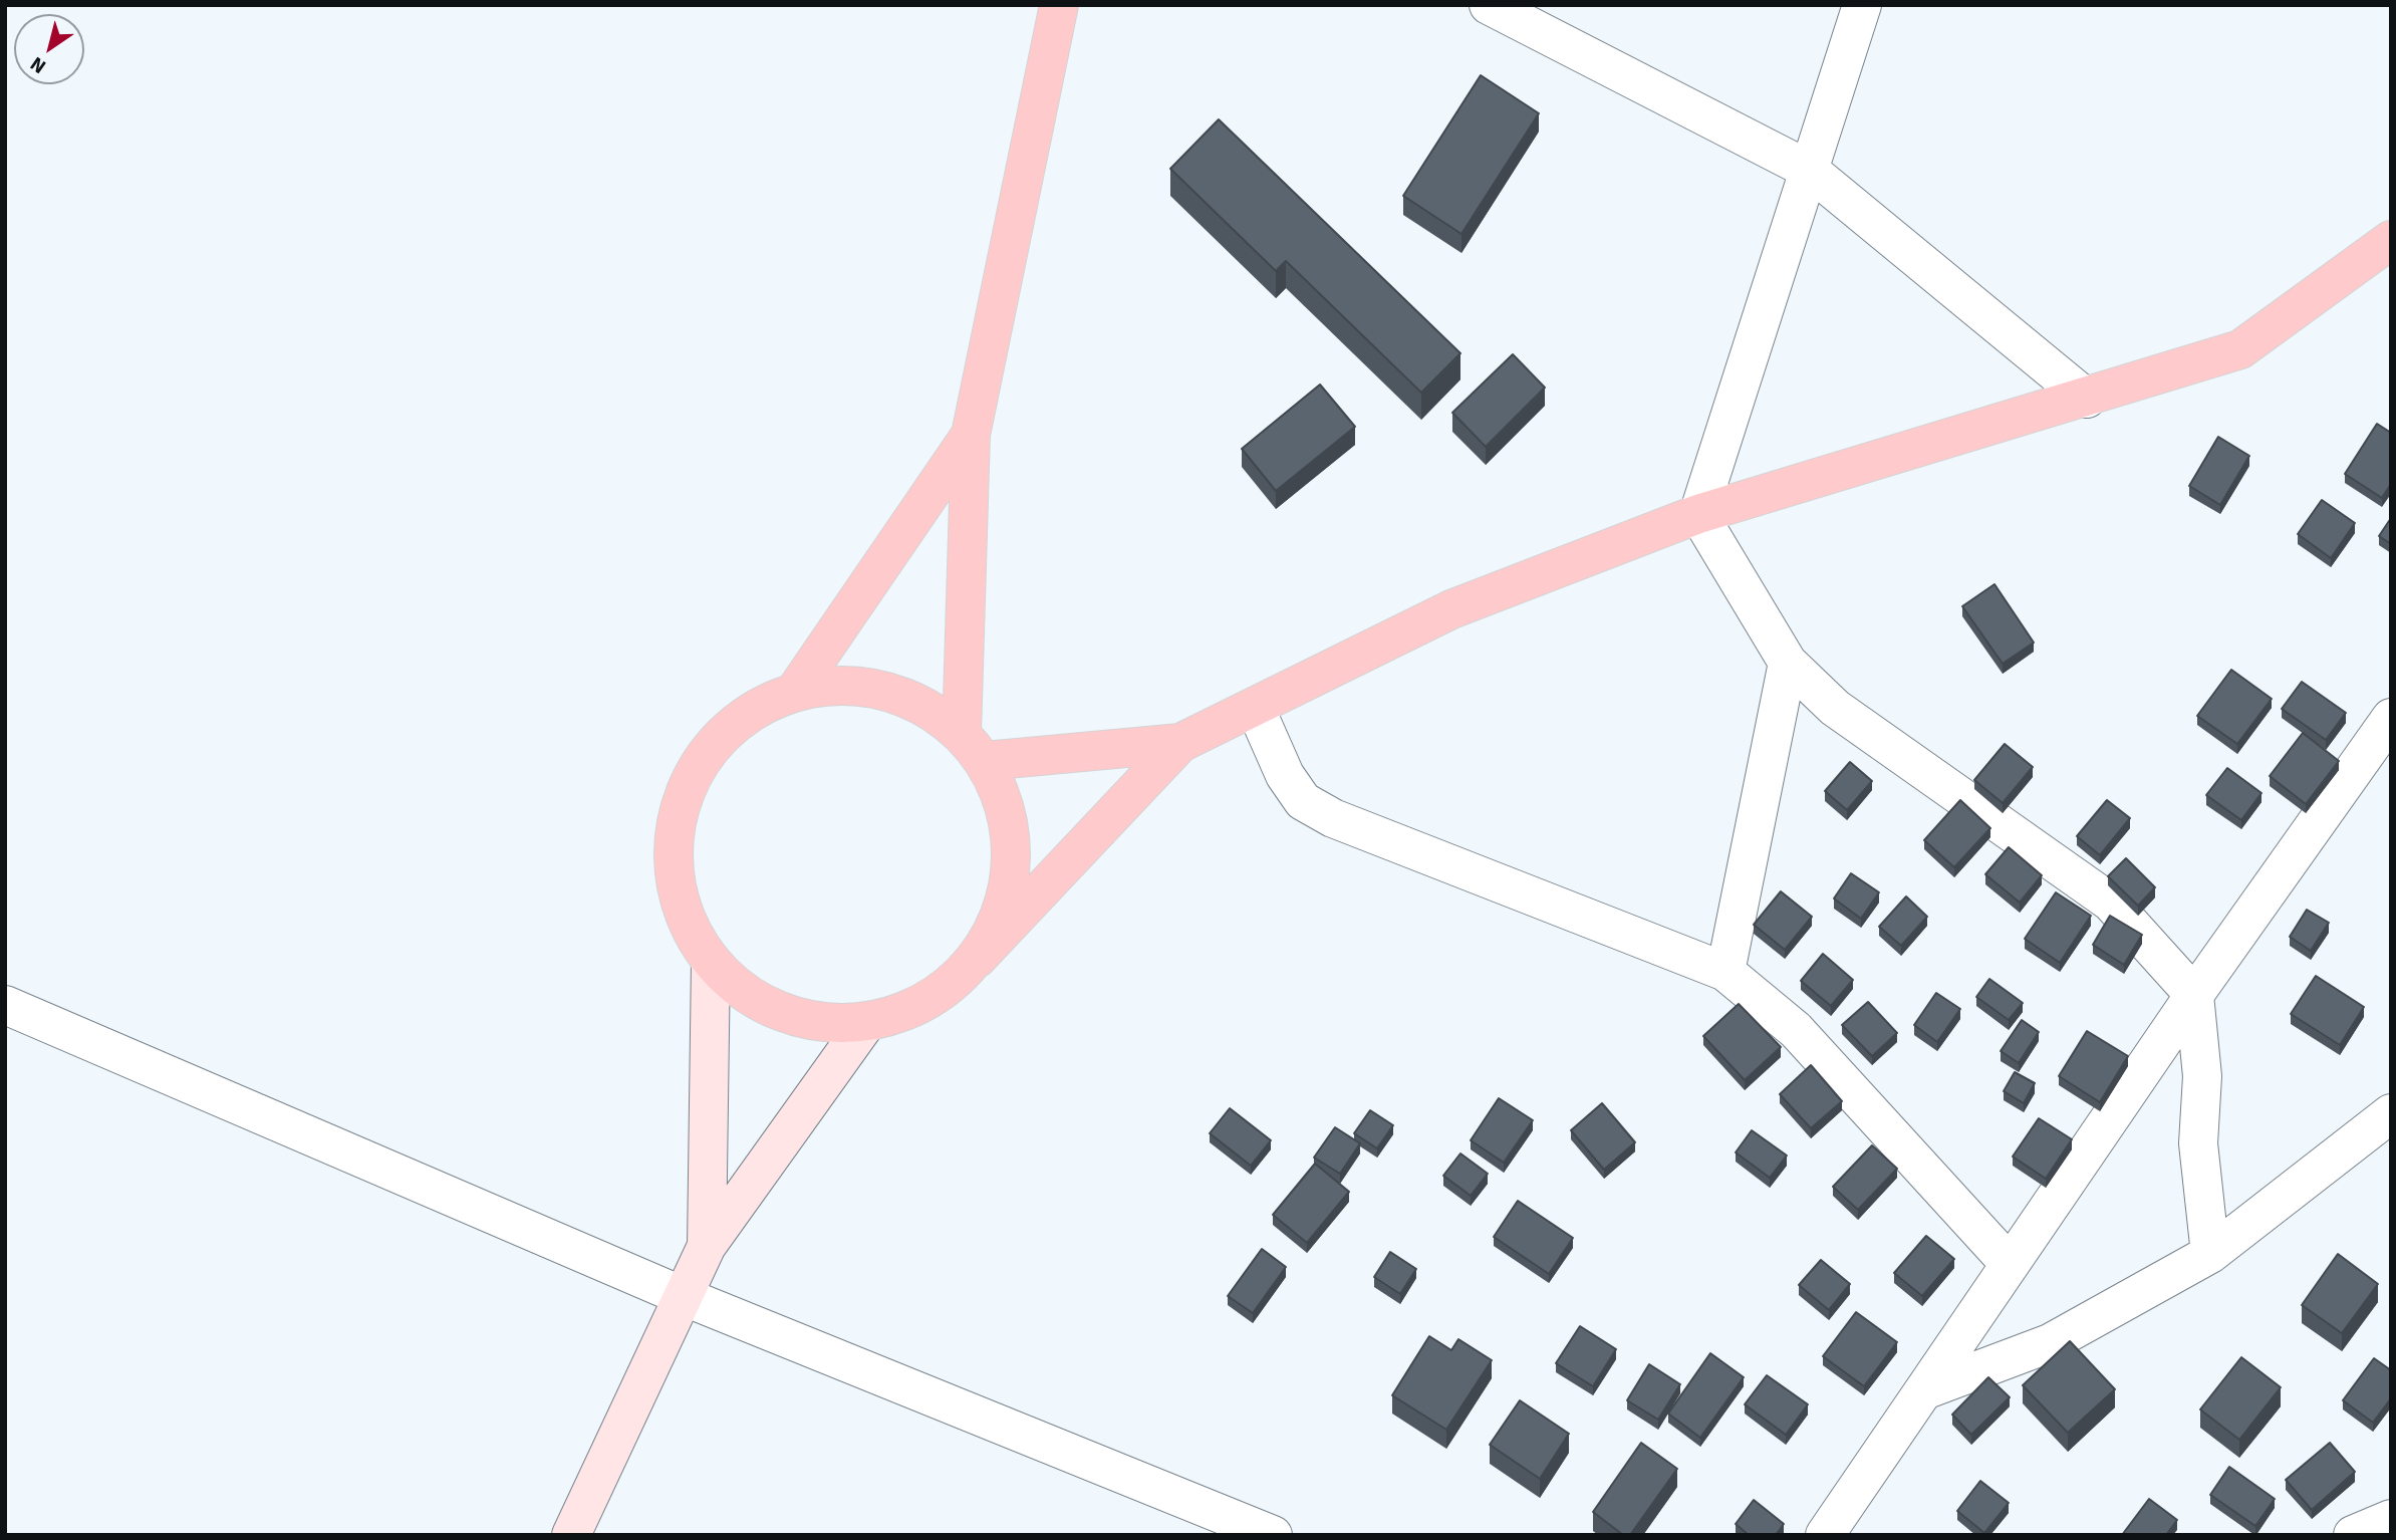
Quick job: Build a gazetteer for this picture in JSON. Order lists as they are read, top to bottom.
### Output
{
  "north": "bottom left"
}
